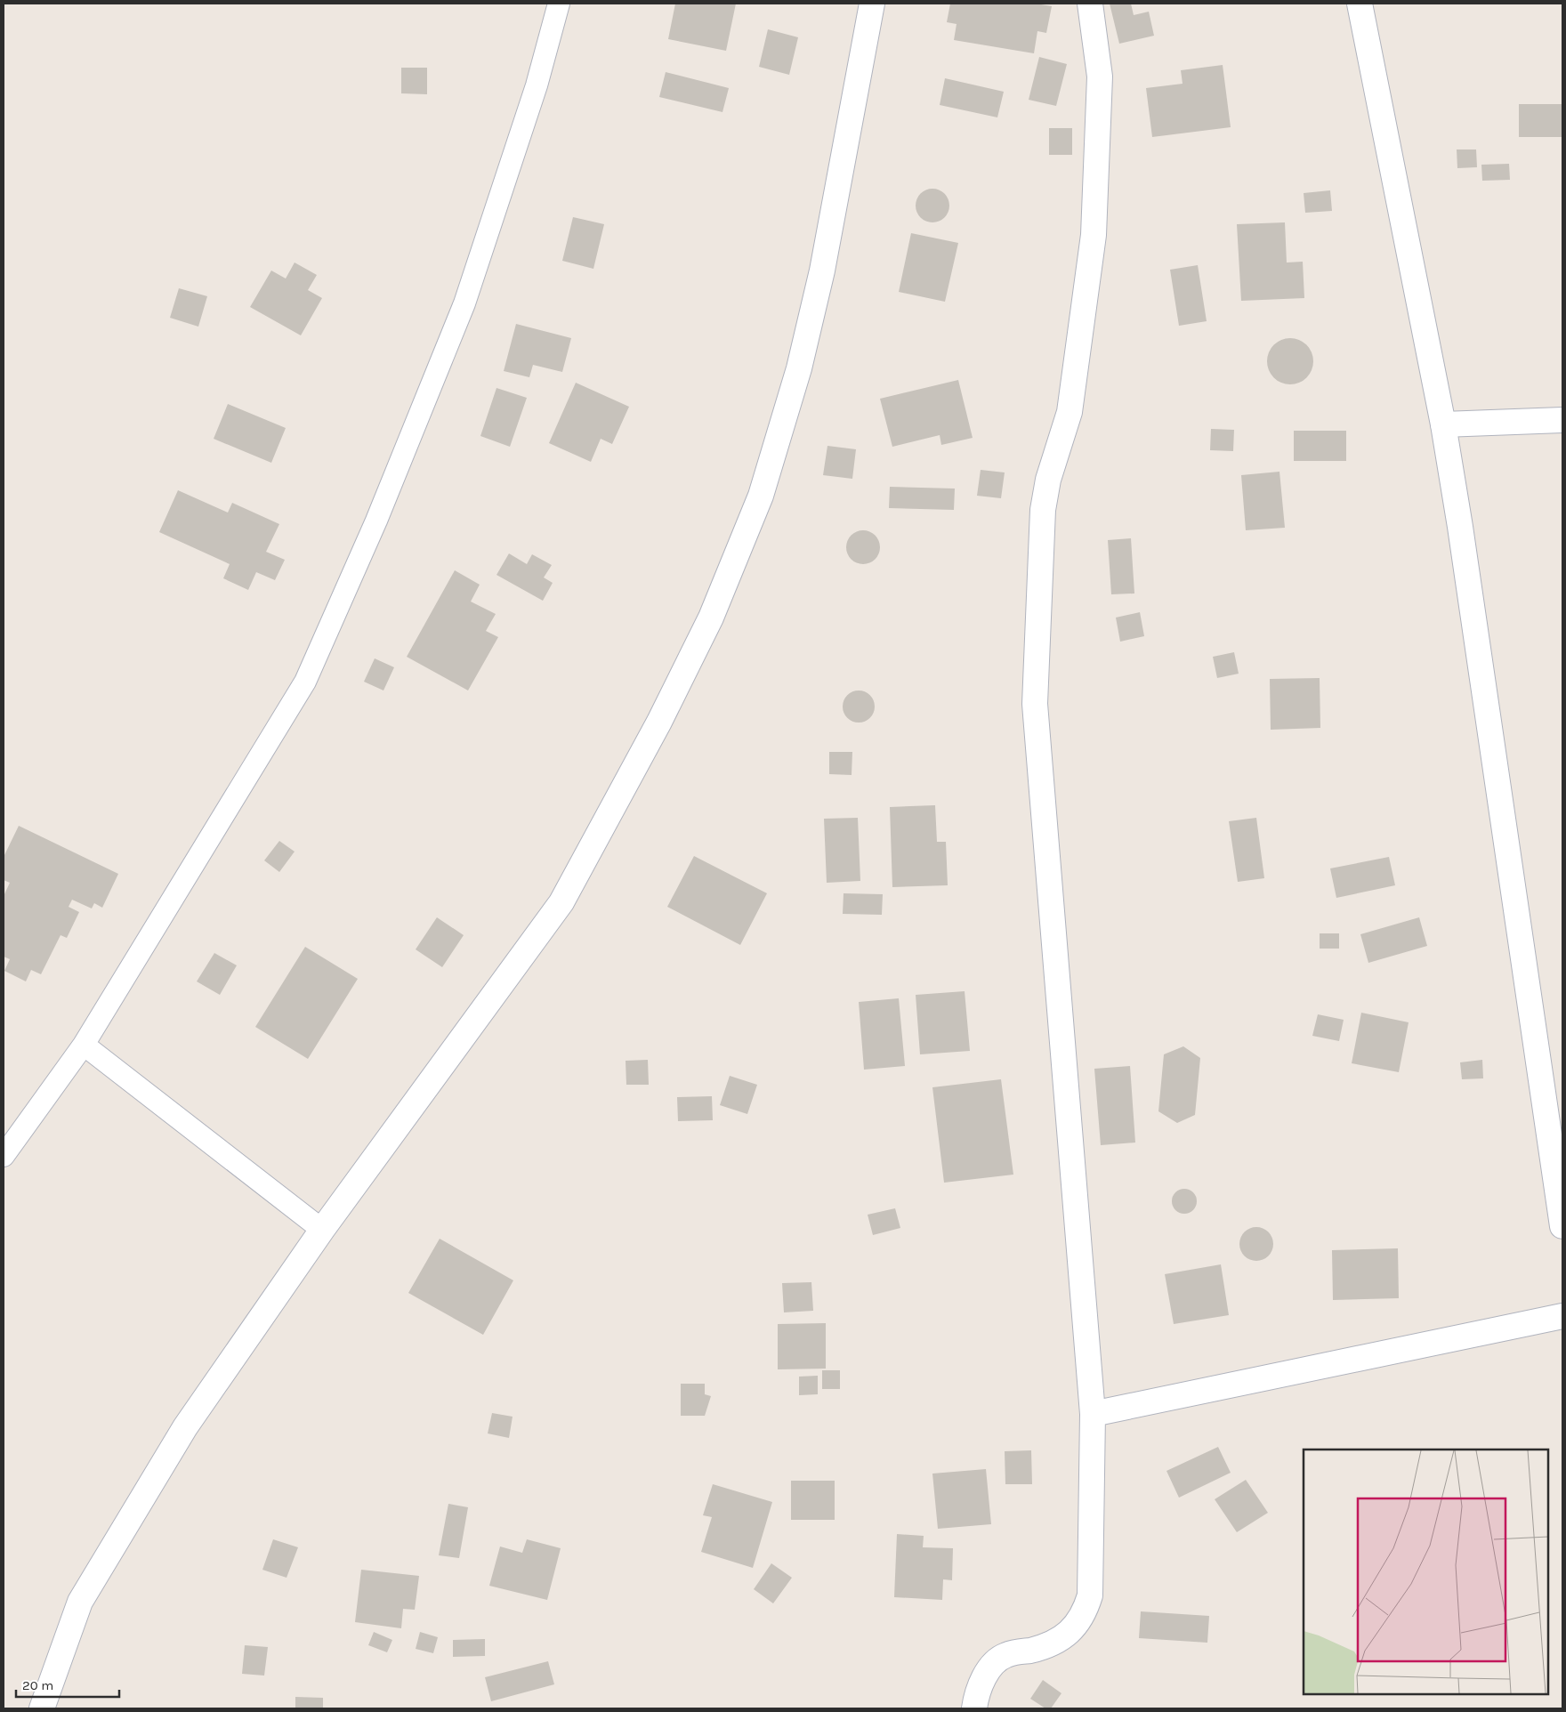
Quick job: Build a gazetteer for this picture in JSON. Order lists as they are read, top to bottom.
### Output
{
  "scale_bar": "20 m"
}
